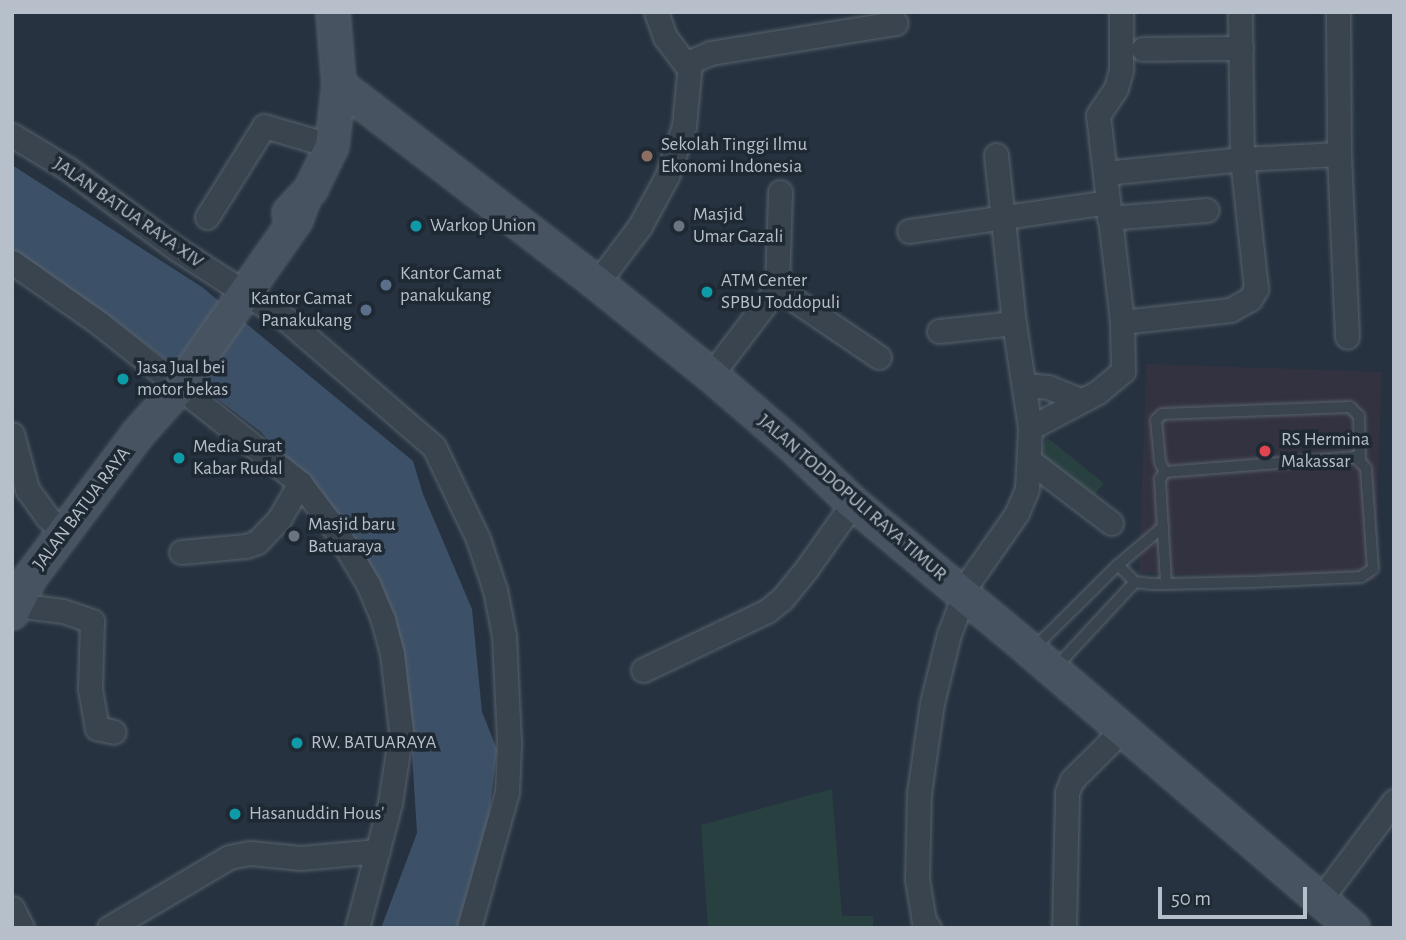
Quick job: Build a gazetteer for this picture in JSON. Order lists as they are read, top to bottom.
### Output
{
  "streets": {
    "main road": ["JALAN TODDOPULI RAYA TIMUR", "JALAN BATUA RAYA"],
    "street": ["JALAN BATUA RAYA XIV"]
  },
  "crossings": [
    ["JALAN BATUA RAYA XIV", "JALAN BATUA RAYA"]
  ],
  "places": [
    "Sekolah Tinggi Ilmu Ekonomi Indonesia",
    "Warkop Union",
    "Masjid Umar Gazali",
    "Kantor Camat panakukang",
    "ATM Center SPBU Toddopuli",
    "Kantor Camat Panakukang",
    "Jasa Jual bei motor bekas",
    "RS Hermina Makassar",
    "Media Surat Kabar Rudal",
    "Masjid baru Batuaraya",
    "RW. BATUARAYA",
    "Hasanuddin Hous'"
  ],
  "scale_bar": "50 m"
}
